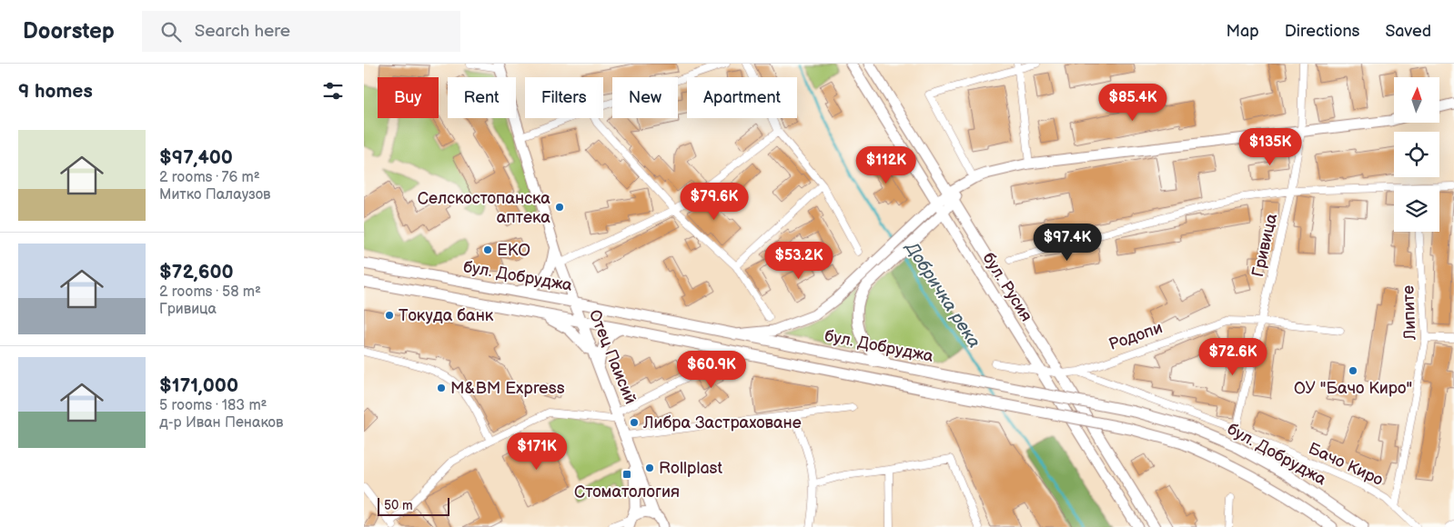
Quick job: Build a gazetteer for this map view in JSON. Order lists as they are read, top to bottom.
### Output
{
  "streets": {
    "main road": ["бул. Добруджа", "бул. Русия", "Отец Паисий"],
    "street": [
      "Гривица",
      "Липите",
      "Родопи",
      "Бачо Киро"
    ]
  },
  "crossings": [
    ["Гривица", "Родопи"],
    ["Гривица", "Бачо Киро"],
    ["бул. Добруджа", "Отец Паисий"],
    ["бул. Русия", "Родопи"],
    ["Липите", "Бачо Киро"],
    ["Родопи", "Бачо Киро"]
  ],
  "water": ["Добричка река"],
  "places": {
    "other": [
      "Селскостопанска аптека",
      "EKO",
      "Токуда банк",
      "ОУ \"Бачо Киро\"",
      "M&BM Express",
      "Либра Застраховане",
      "Rollplast"
    ],
    "transit": ["Стоматология"]
  },
  "scale_bar": "50 m",
  "north": "top",
  "page": {
    "header": "Doorstep",
    "search": "Search here",
    "nav": ["Map", "Directions", "Saved"],
    "heading": "9 homes",
    "chip": [
      "Buy",
      "Rent",
      "Filters",
      "New",
      "Apartment"
    ],
    "price": [
      "$85.4K",
      "$135K",
      "$112K",
      "$79.6K",
      "$97.4K",
      "$53.2K",
      "$72.6K",
      "$60.9K",
      "$171K"
    ],
    "list": [
      {
        "name": "$97,400",
        "note": "2 rooms · 76 m² · Митко Палаузов"
      },
      {
        "name": "$72,600",
        "note": "2 rooms · 58 m² · Гривица"
      },
      {
        "name": "$171,000",
        "note": "5 rooms · 183 m² · д-р Иван Пенаков"
      }
    ],
    "scale": "50 m"
  }
}
